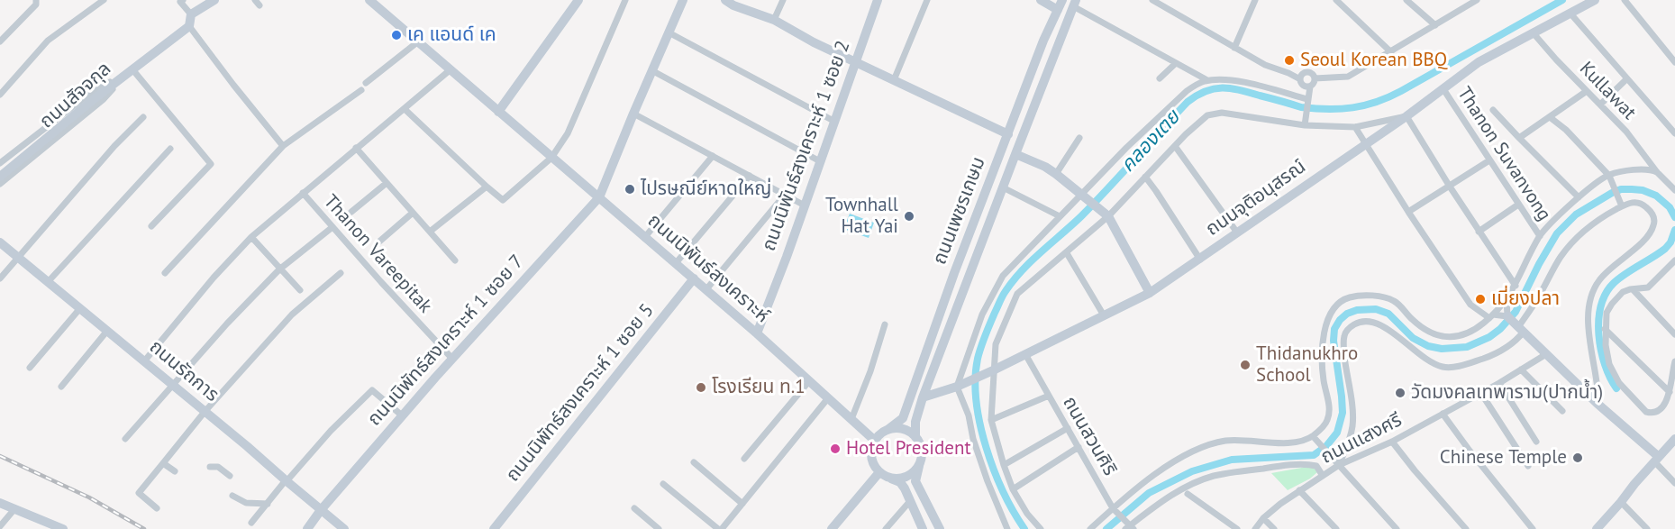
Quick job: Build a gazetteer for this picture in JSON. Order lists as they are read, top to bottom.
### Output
{
  "streets": {
    "street": [
      "Kullawat",
      "ถนนสัจจกุล",
      "ถนนนิพันธ์สงเคราะห์ 1 ซอย 2",
      "Thanon Suvanvong",
      "ถนนจุติอนุสรณ์",
      "ถนนเพชรเกษม",
      "Thanon Vareepitak",
      "ถนนนิพันธ์สงเคราะห์",
      "ถนนนิพัทธ์สงเคราะห์ 1 ซอย 7",
      "ถนนรัถการ",
      "ถนนนิพัทธ์สงเคราะห์ 1 ซอย 5",
      "ถนนสวนศิริ",
      "ถนนเเสงศรี"
    ]
  },
  "crossings": [
    ["Kullawat", "ถนนจุติอนุสรณ์"],
    ["ถนนนิพันธ์สงเคราะห์ 1 ซอย 2", "ถนนนิพันธ์สงเคราะห์"],
    ["Thanon Suvanvong", "ถนนจุติอนุสรณ์"],
    ["ถนนจุติอนุสรณ์", "ถนนเพชรเกษม"],
    ["ถนนจุติอนุสรณ์", "ถนนสวนศิริ"],
    ["ถนนเพชรเกษม", "ถนนนิพันธ์สงเคราะห์"],
    ["Thanon Vareepitak", "ถนนนิพัทธ์สงเคราะห์ 1 ซอย 7"],
    ["ถนนนิพันธ์สงเคราะห์", "ถนนนิพัทธ์สงเคราะห์ 1 ซอย 7"],
    ["ถนนนิพันธ์สงเคราะห์", "ถนนนิพัทธ์สงเคราะห์ 1 ซอย 5"],
    ["ถนนนิพัทธ์สงเคราะห์ 1 ซอย 7", "ถนนรัถการ"]
  ],
  "water": ["คลองเตย"],
  "places": [
    "เค แอนด์ เค",
    "Seoul Korean BBQ",
    "ไปรษณีย์หาดใหญ่",
    "Townhall Hat Yai",
    "เมี่ยงปลา",
    "Thidanukhro School",
    "โรงเรียน ท.1",
    "วัดมงคลเทพาราม(ปากน้ำ)",
    "Hotel President",
    "Chinese Temple"
  ]
}
